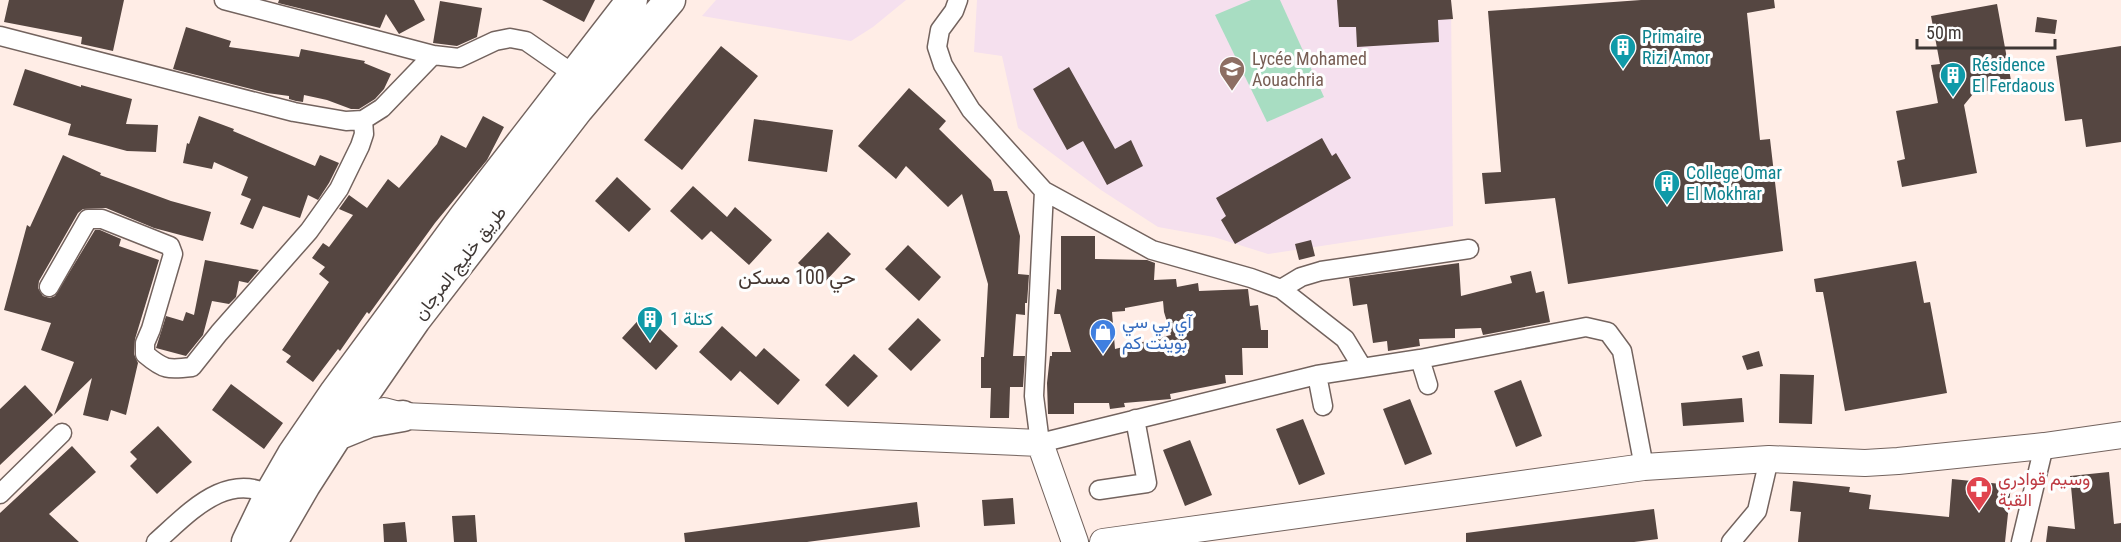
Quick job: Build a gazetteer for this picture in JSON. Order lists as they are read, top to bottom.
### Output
{
  "streets": {
    "main road": ["طريق خليج المرجان"]
  },
  "districts": ["حي 100 مسكن"],
  "places": {
    "building": [
      "Primaire Rizi Amor",
      "Résidence El Ferdaous",
      "College Omar El Mokhrar",
      "كتلة 1"
    ],
    "school or university": ["Lycée Mohamed Aouachria"],
    "shop": ["آي بي سي بوينت كم"],
    "pharmacy": ["وسيم قوادري القبة"]
  },
  "scale_bar": "50 m"
}
